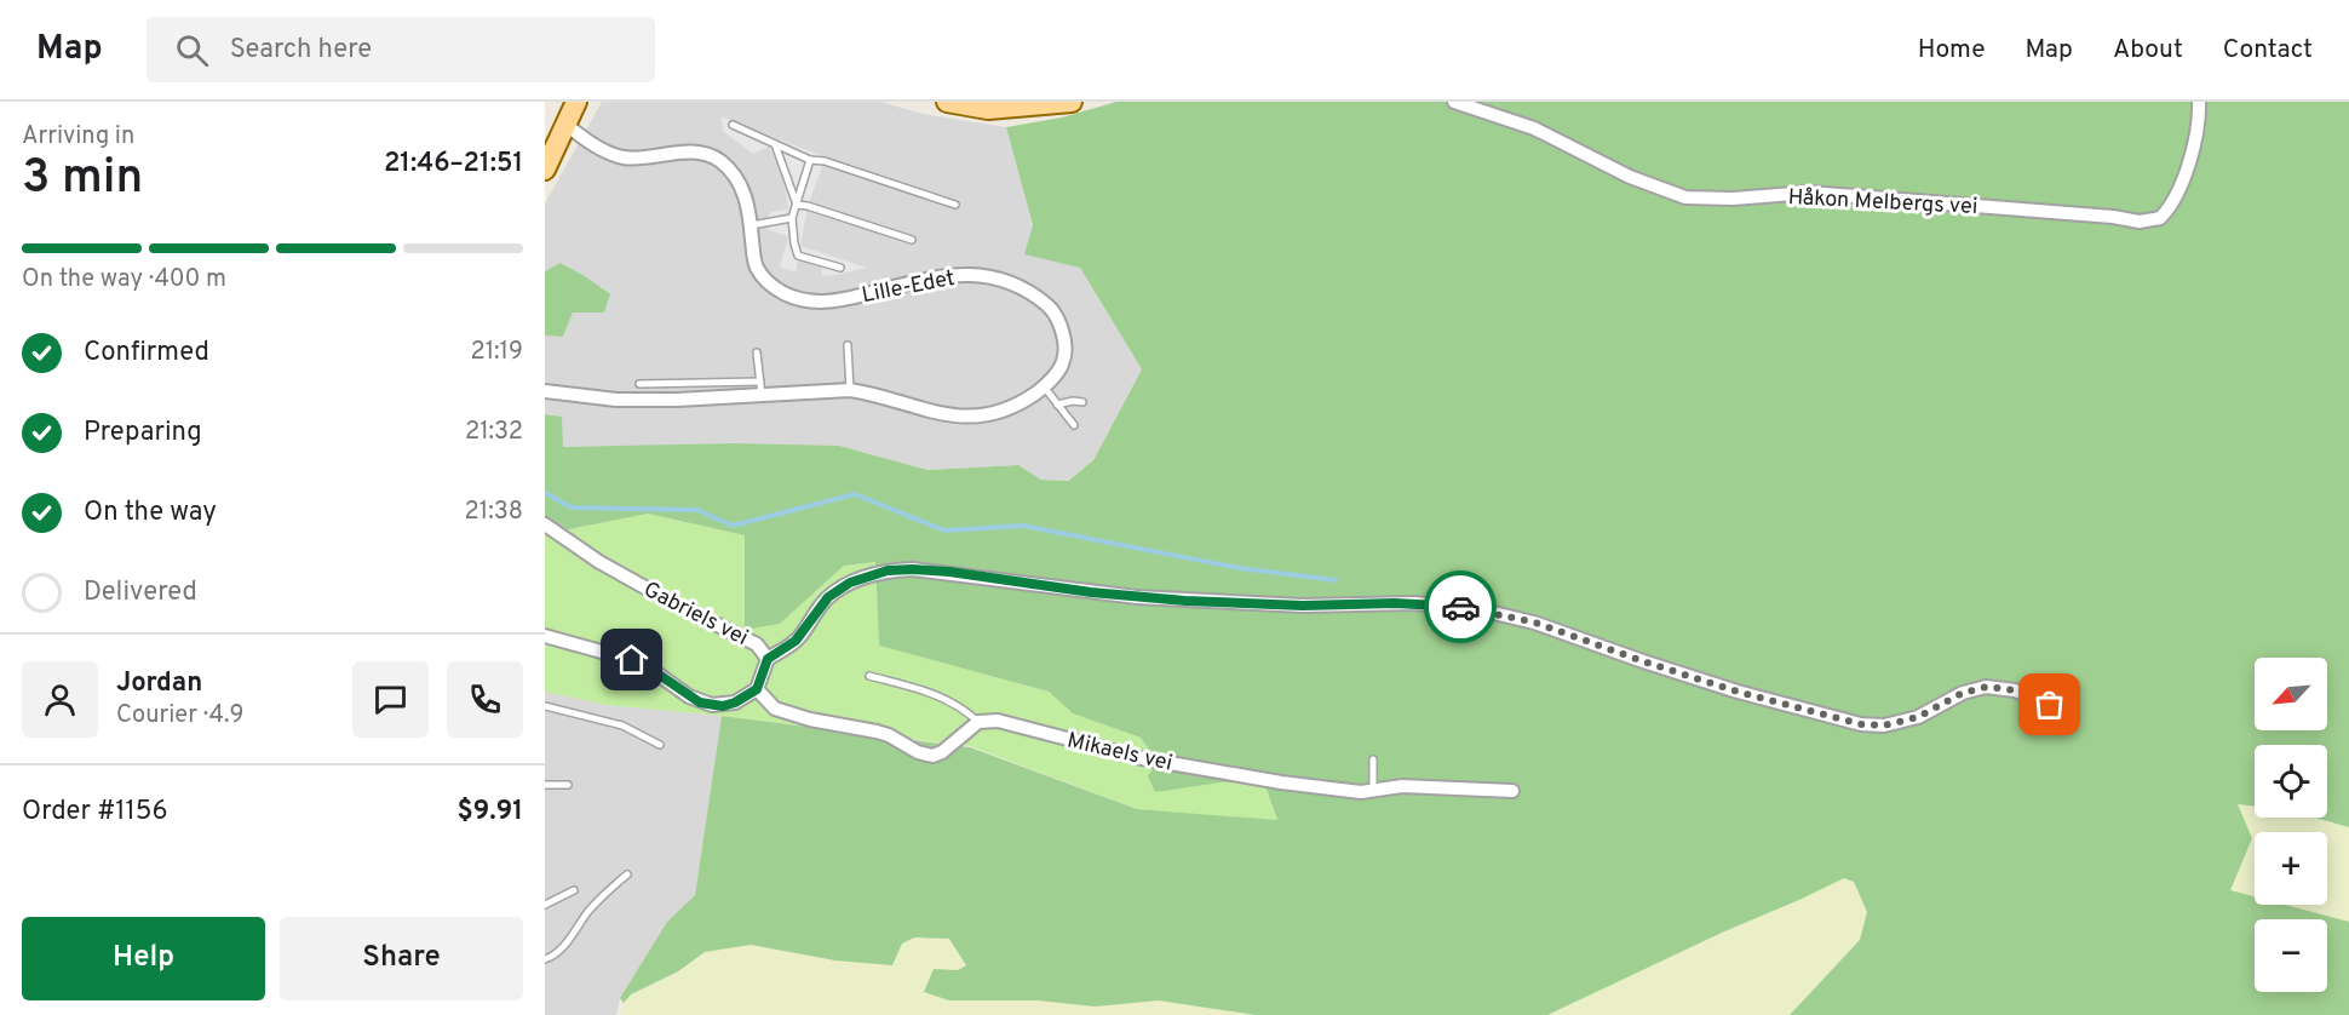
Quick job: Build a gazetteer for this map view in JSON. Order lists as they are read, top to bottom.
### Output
{
  "streets": {
    "street": [
      "Håkon Melbergs vei",
      "Lille-Edet",
      "Gabriels vei",
      "Mikaels vei"
    ]
  },
  "north": "bottom left",
  "page": {
    "header": "Map",
    "search": "Search here",
    "nav": [
      "Home",
      "Map",
      "About",
      "Contact"
    ],
    "heading": ["3 min", "Arriving in", "21:46–21:51"],
    "panel": [
      "Jordan",
      "Courier · 4.9",
      "Order #1156",
      "$9.91"
    ],
    "bar": "On the way · 400 m",
    "list": [
      ["Confirmed", "21:19"],
      ["Preparing", "21:32"],
      ["On the way", "21:38"],
      "Delivered"
    ],
    "map_buttons": ["+", "−"],
    "buttons": ["Help", "Share"]
  }
}
